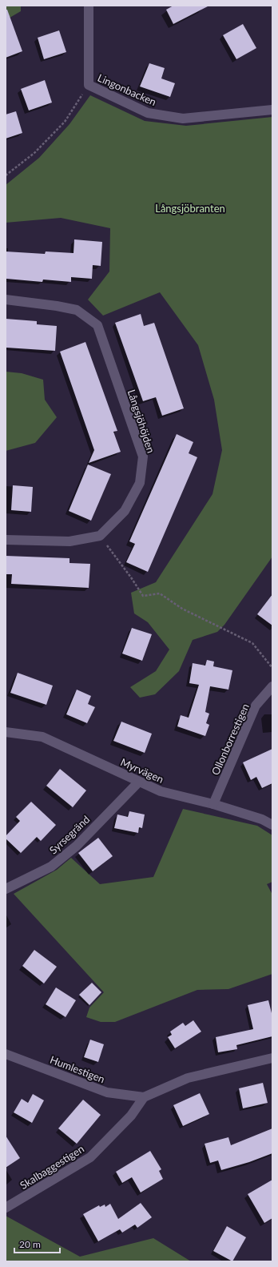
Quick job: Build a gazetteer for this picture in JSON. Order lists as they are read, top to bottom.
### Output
{
  "streets": {
    "street": [
      "Lingonbacken",
      "Långsjöhöjden",
      "Ollonborrestigen",
      "Myrvägen",
      "Syrsegränd",
      "Humlestigen",
      "Skalbaggestigen"
    ]
  },
  "crossings": [
    ["Ollonborrestigen", "Myrvägen"],
    ["Myrvägen", "Syrsegränd"],
    ["Humlestigen", "Skalbaggestigen"]
  ],
  "parks": ["Långsjöbranten"],
  "scale_bar": "20 m"
}
